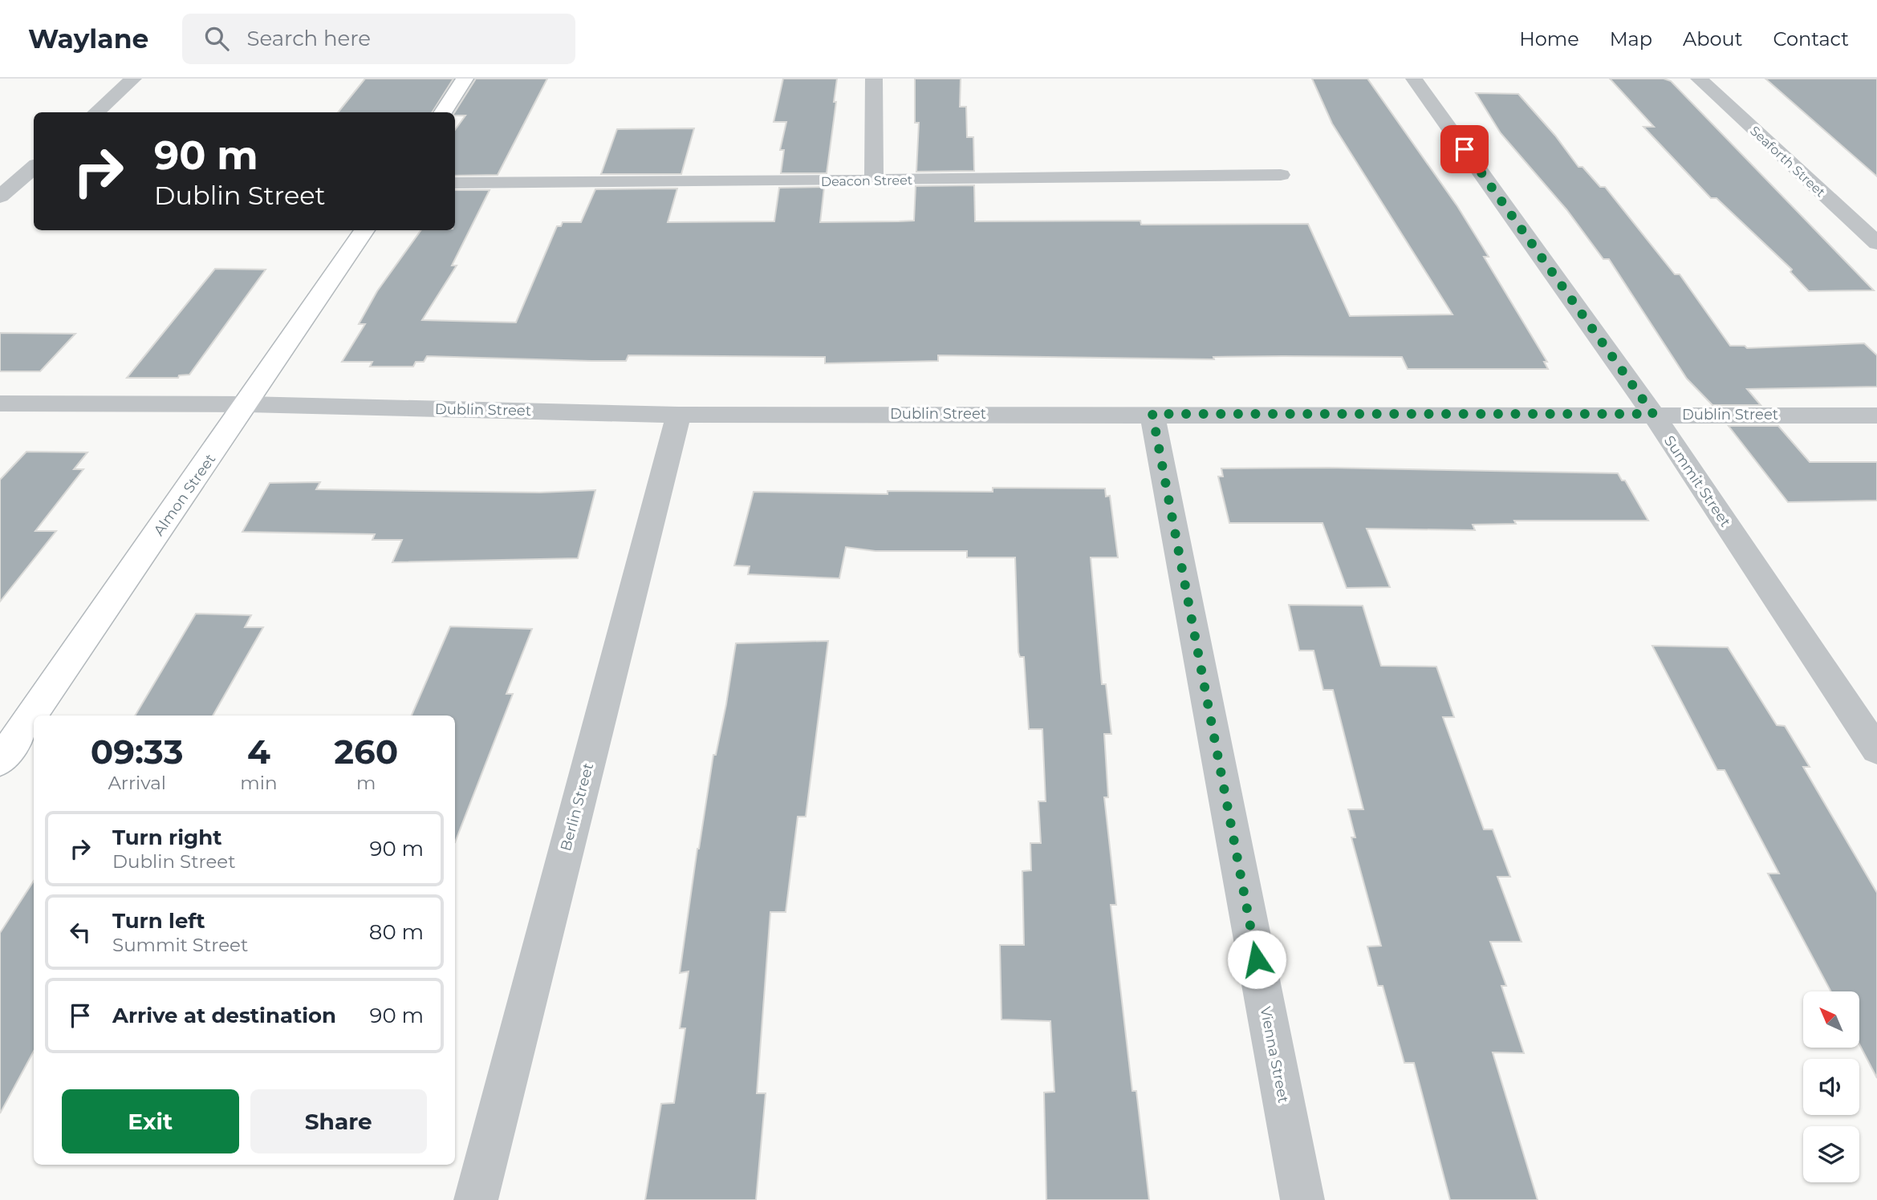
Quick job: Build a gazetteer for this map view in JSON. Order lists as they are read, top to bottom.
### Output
{
  "streets": {
    "street": [
      "Seaforth Street",
      "Deacon Street",
      "Dublin Street",
      "Summit Street",
      "Almon Street",
      "Berlin Street",
      "Vienna Street"
    ]
  },
  "crossings": [
    ["Dublin Street", "Summit Street"],
    ["Dublin Street", "Almon Street"],
    ["Dublin Street", "Berlin Street"],
    ["Dublin Street", "Vienna Street"]
  ],
  "north": "top left",
  "page": {
    "header": "Waylane",
    "search": "Search here",
    "nav": [
      "Home",
      "Map",
      "About",
      "Contact"
    ],
    "turn": ["90 m", "Dublin Street"],
    "eta": [
      "09:33",
      "Arrival",
      "4",
      "min",
      "260",
      "m"
    ],
    "list": [
      {
        "name": "Turn right",
        "note": "Dublin Street",
        "value": "90 m"
      },
      {
        "name": "Turn left",
        "note": "Summit Street",
        "value": "80 m"
      },
      {
        "name": "Arrive at destination",
        "value": "90 m"
      }
    ],
    "buttons": ["Exit", "Share"]
  }
}
